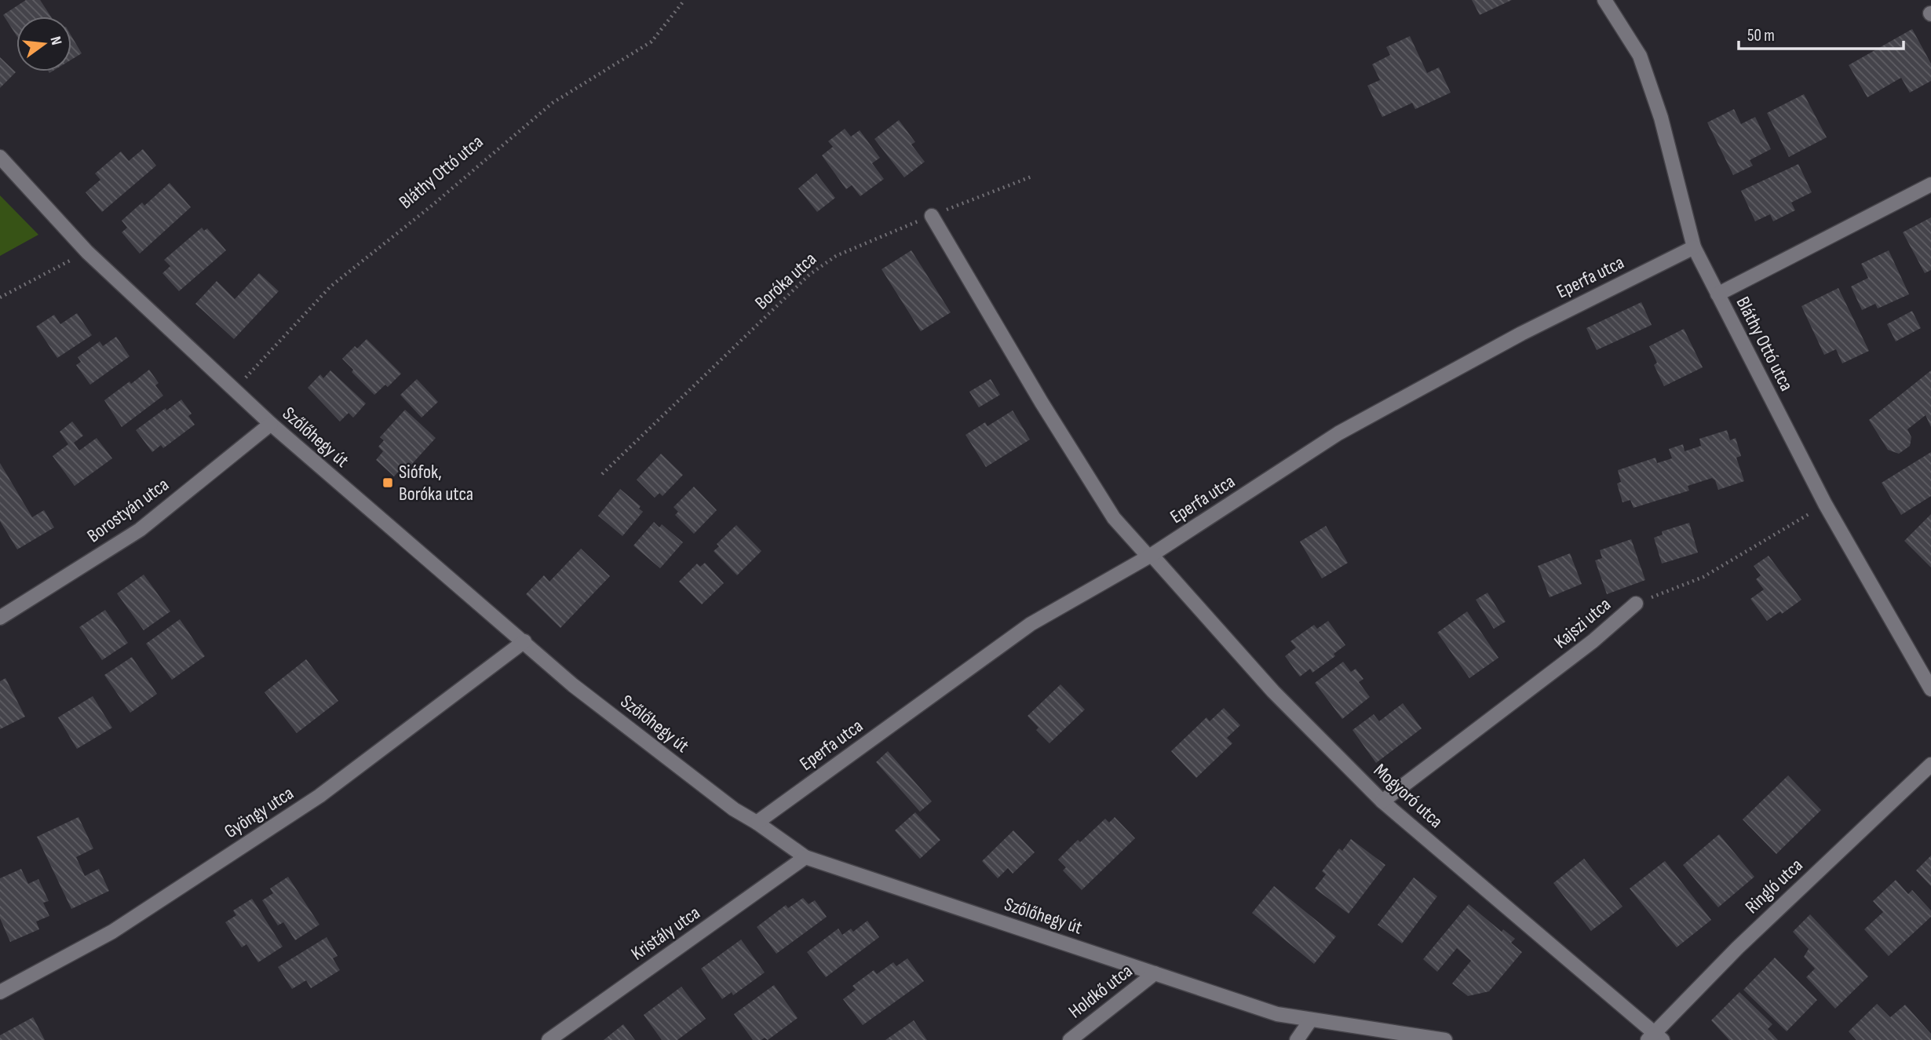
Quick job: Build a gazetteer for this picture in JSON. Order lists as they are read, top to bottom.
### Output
{
  "streets": {
    "street": [
      "Bláthy Ottó utca",
      "Eperfa utca",
      "Szőlőhegy út",
      "Borostyán utca",
      "Kajszi utca",
      "Mogyoró utca",
      "Gyöngy utca",
      "Ringló utca",
      "Kristály utca",
      "Holdkő utca"
    ],
    "path": ["Boróka utca"]
  },
  "crossings": [
    ["Bláthy Ottó utca", "Eperfa utca"],
    ["Bláthy Ottó utca", "Szőlőhegy út"],
    ["Bláthy Ottó utca", "Kajszi utca"],
    ["Eperfa utca", "Szőlőhegy út"],
    ["Eperfa utca", "Mogyoró utca"],
    ["Boróka utca", "Mogyoró utca"],
    ["Szőlőhegy út", "Borostyán utca"],
    ["Szőlőhegy út", "Gyöngy utca"],
    ["Szőlőhegy út", "Kristály utca"],
    ["Szőlőhegy út", "Holdkő utca"],
    ["Kajszi utca", "Mogyoró utca"],
    ["Mogyoró utca", "Ringló utca"]
  ],
  "places": {
    "transit": ["Siófok, Boróka utca"]
  },
  "scale_bar": "50 m",
  "north": "right"
}
